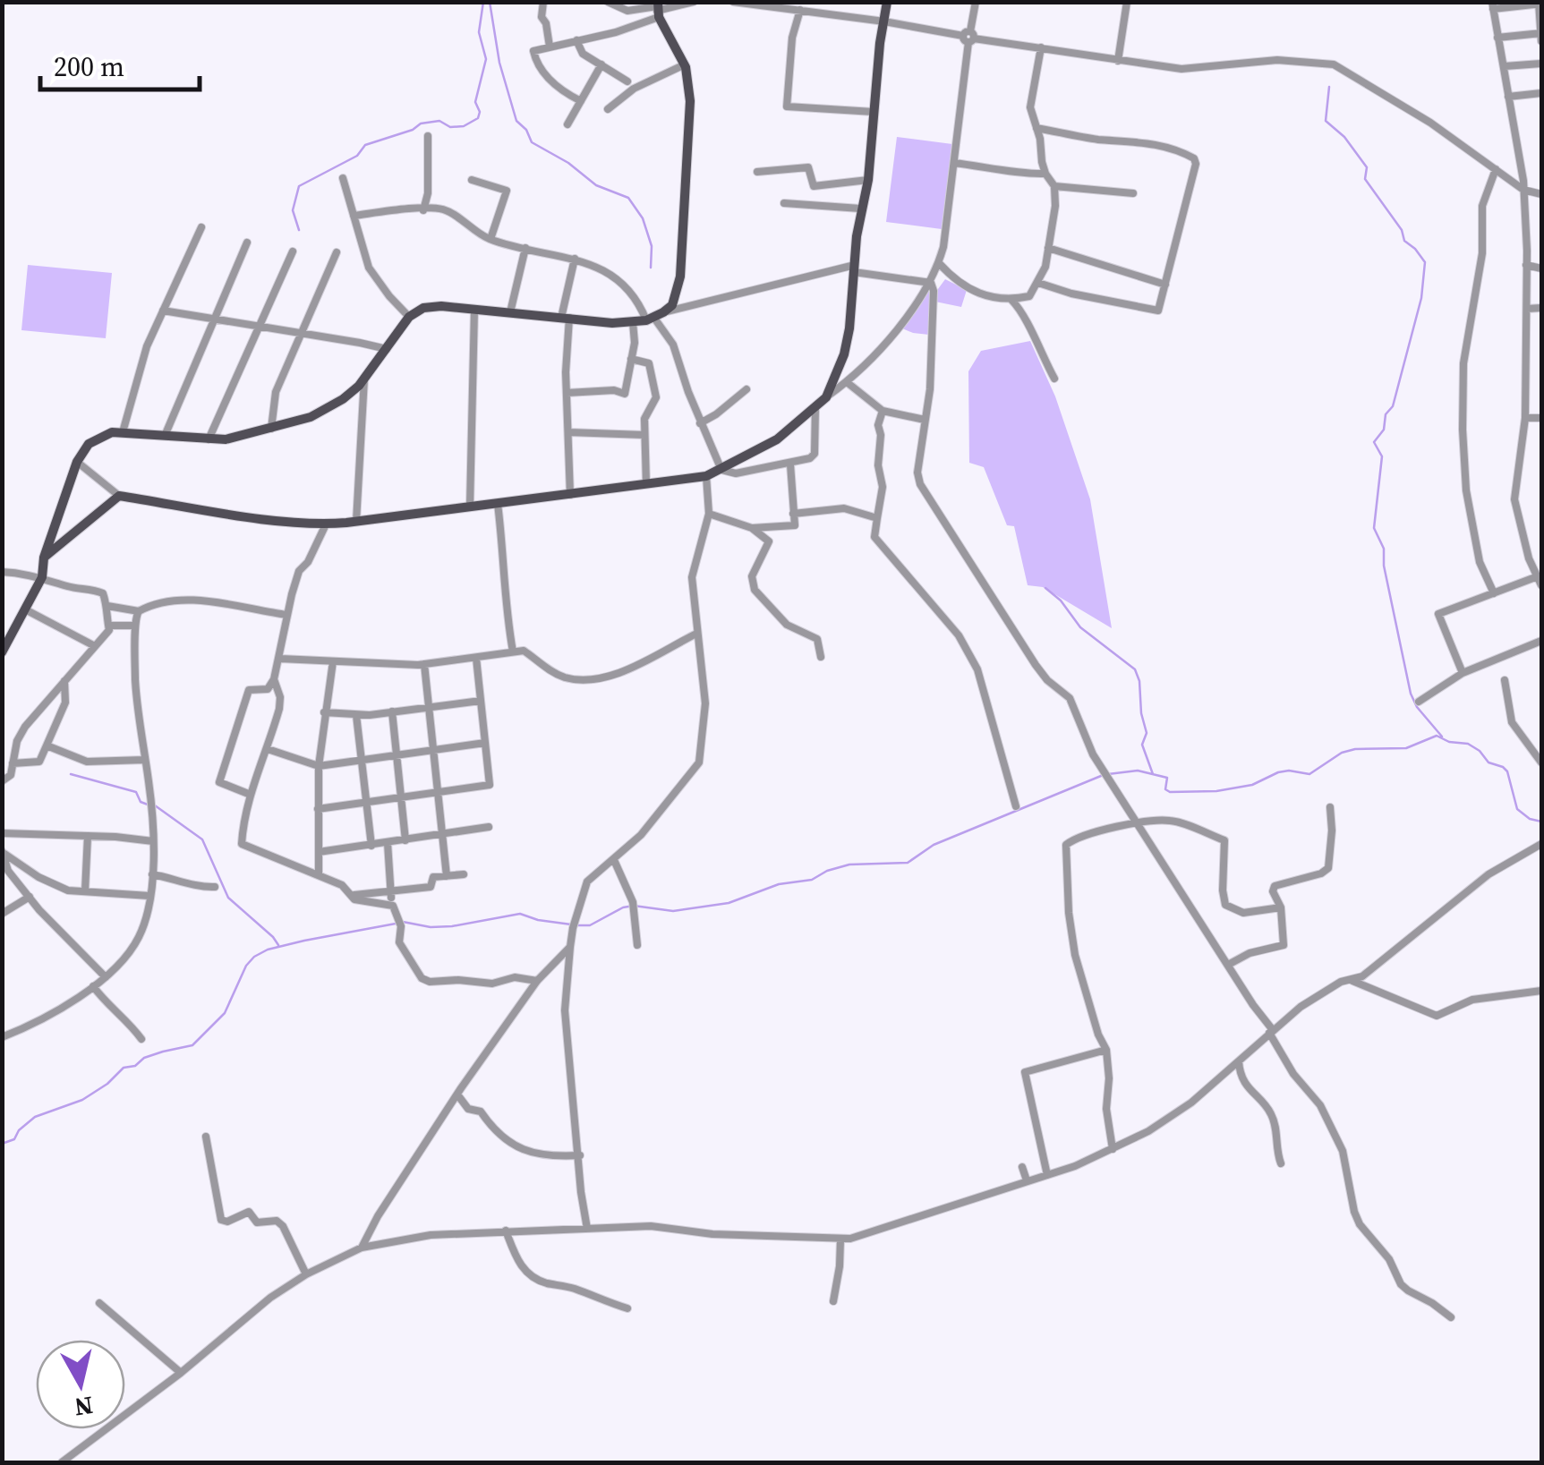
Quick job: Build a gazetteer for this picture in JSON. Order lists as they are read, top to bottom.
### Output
{
  "scale_bar": "200 m",
  "north": "bottom"
}
